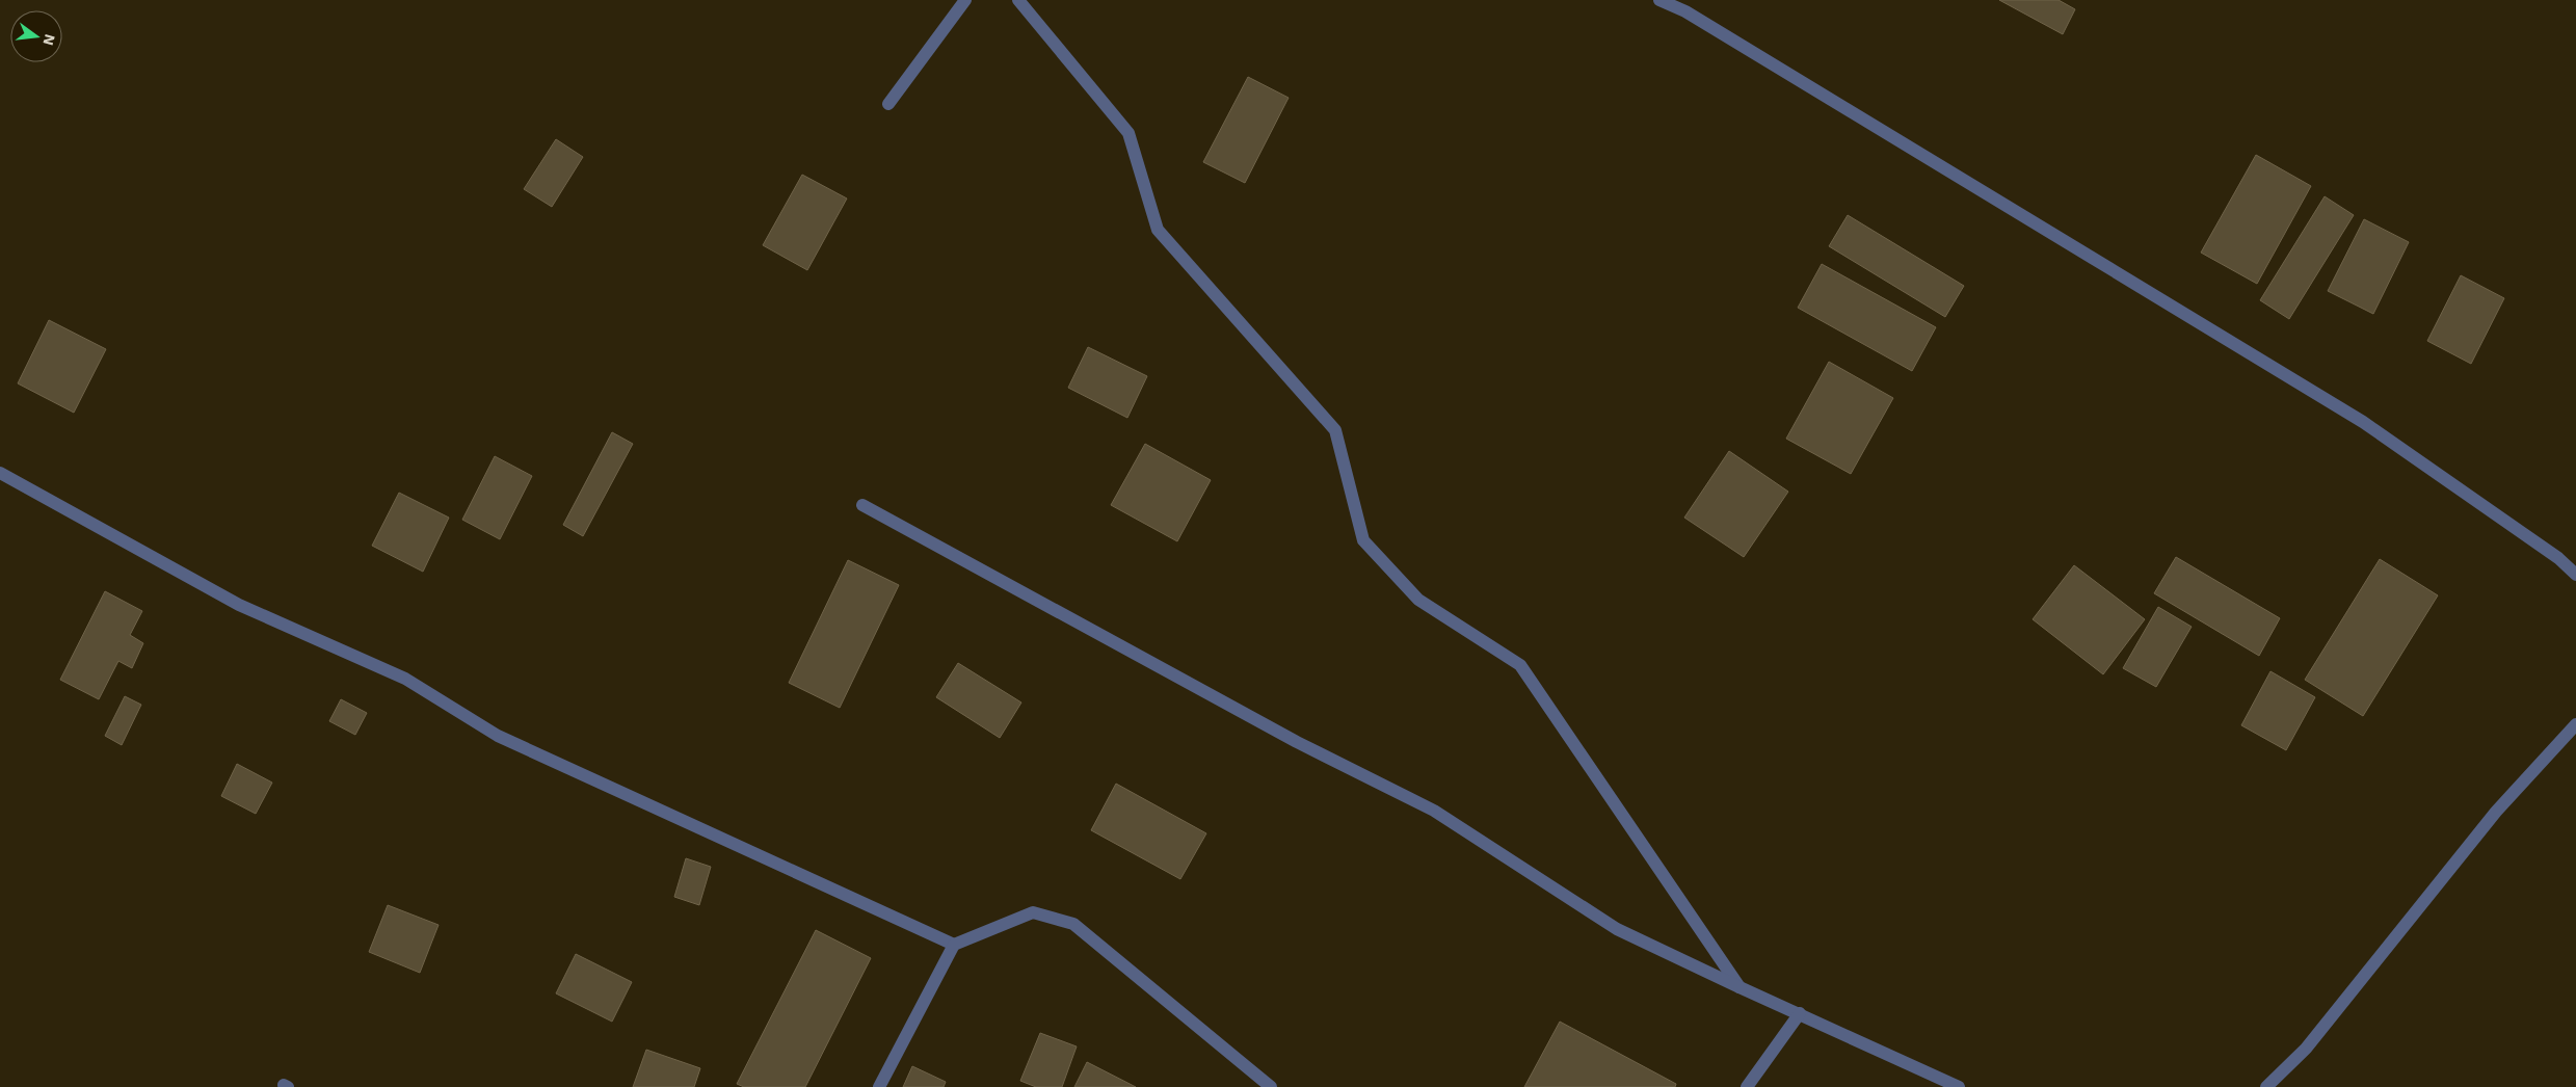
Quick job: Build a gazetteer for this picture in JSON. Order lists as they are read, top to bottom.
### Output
{
  "north": "right"
}
